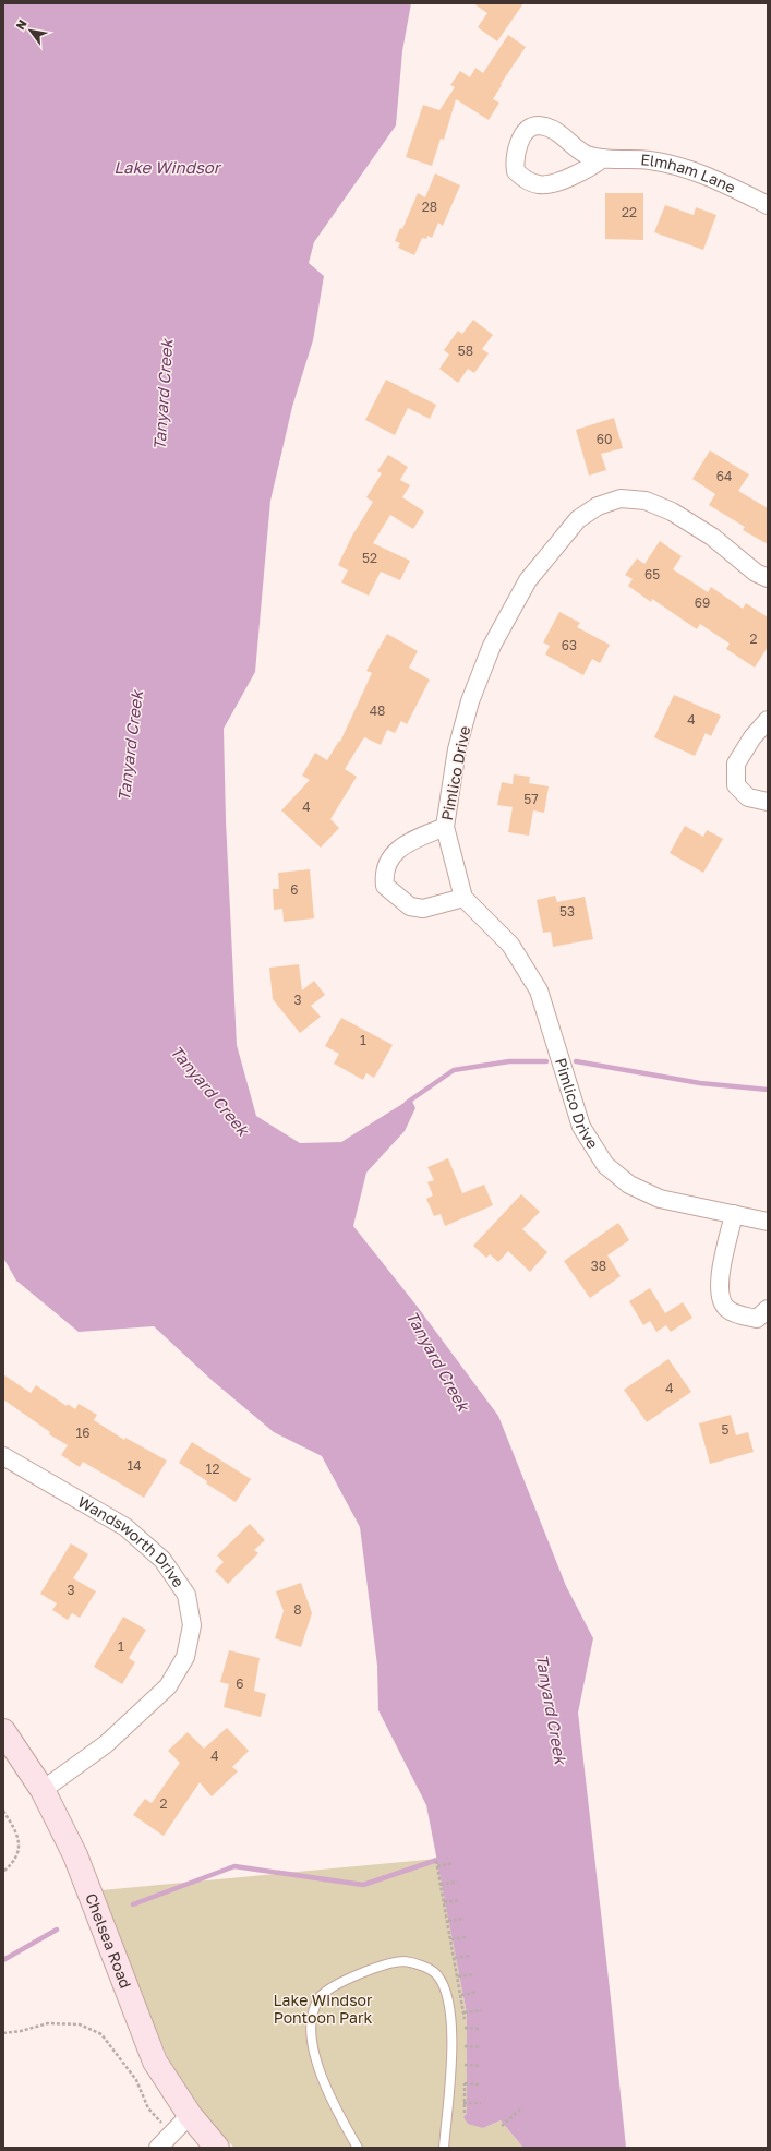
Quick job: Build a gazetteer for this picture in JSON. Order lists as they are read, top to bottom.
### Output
{
  "streets": {
    "street": [
      "Elmham Lane",
      "Pimlico Drive",
      "Wandsworth Drive",
      "Chelsea Road"
    ]
  },
  "crossings": [
    ["Wandsworth Drive", "Chelsea Road"]
  ],
  "water": ["Lake Windsor", "Tanyard Creek"],
  "parks": ["Lake Windsor Pontoon Park"],
  "house_numbers": [
    "28",
    "22",
    "58",
    "60",
    "64",
    "52",
    "65",
    "69",
    "2",
    "63",
    "48",
    "4",
    "57",
    "4",
    "6",
    "53",
    "3",
    "1",
    "38",
    "4",
    "5",
    "16",
    "14",
    "12",
    "3",
    "8",
    "1",
    "6",
    "4",
    "2"
  ],
  "north": "top left"
}
